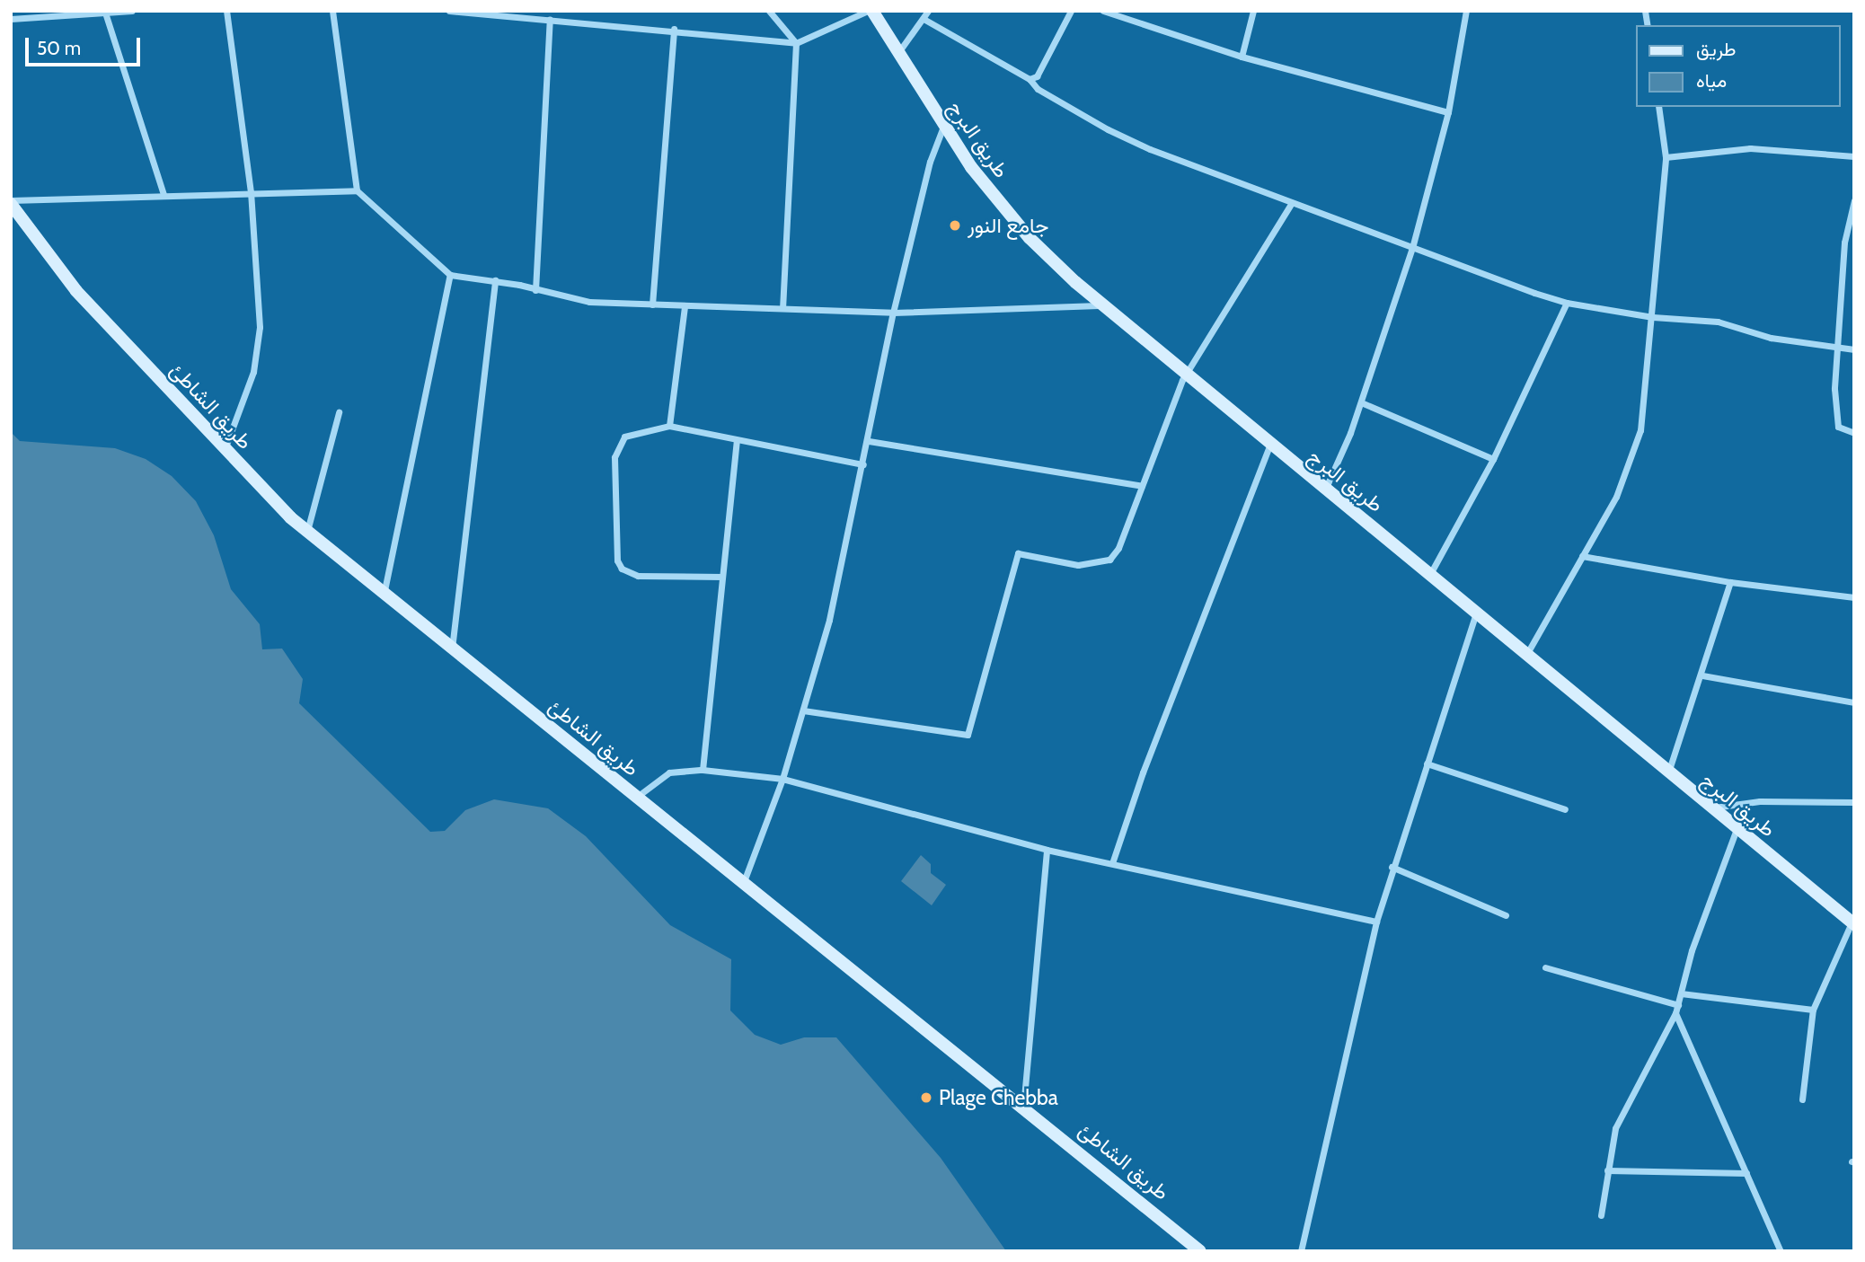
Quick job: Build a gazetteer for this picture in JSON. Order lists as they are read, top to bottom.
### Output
{
  "streets": {
    "main road": ["طريق البرج", "طريق الشاطئ"]
  },
  "places": ["جامع النور", "Plage Chebba"],
  "legend": ["طريق", "مياه"],
  "scale_bar": "50 m"
}
